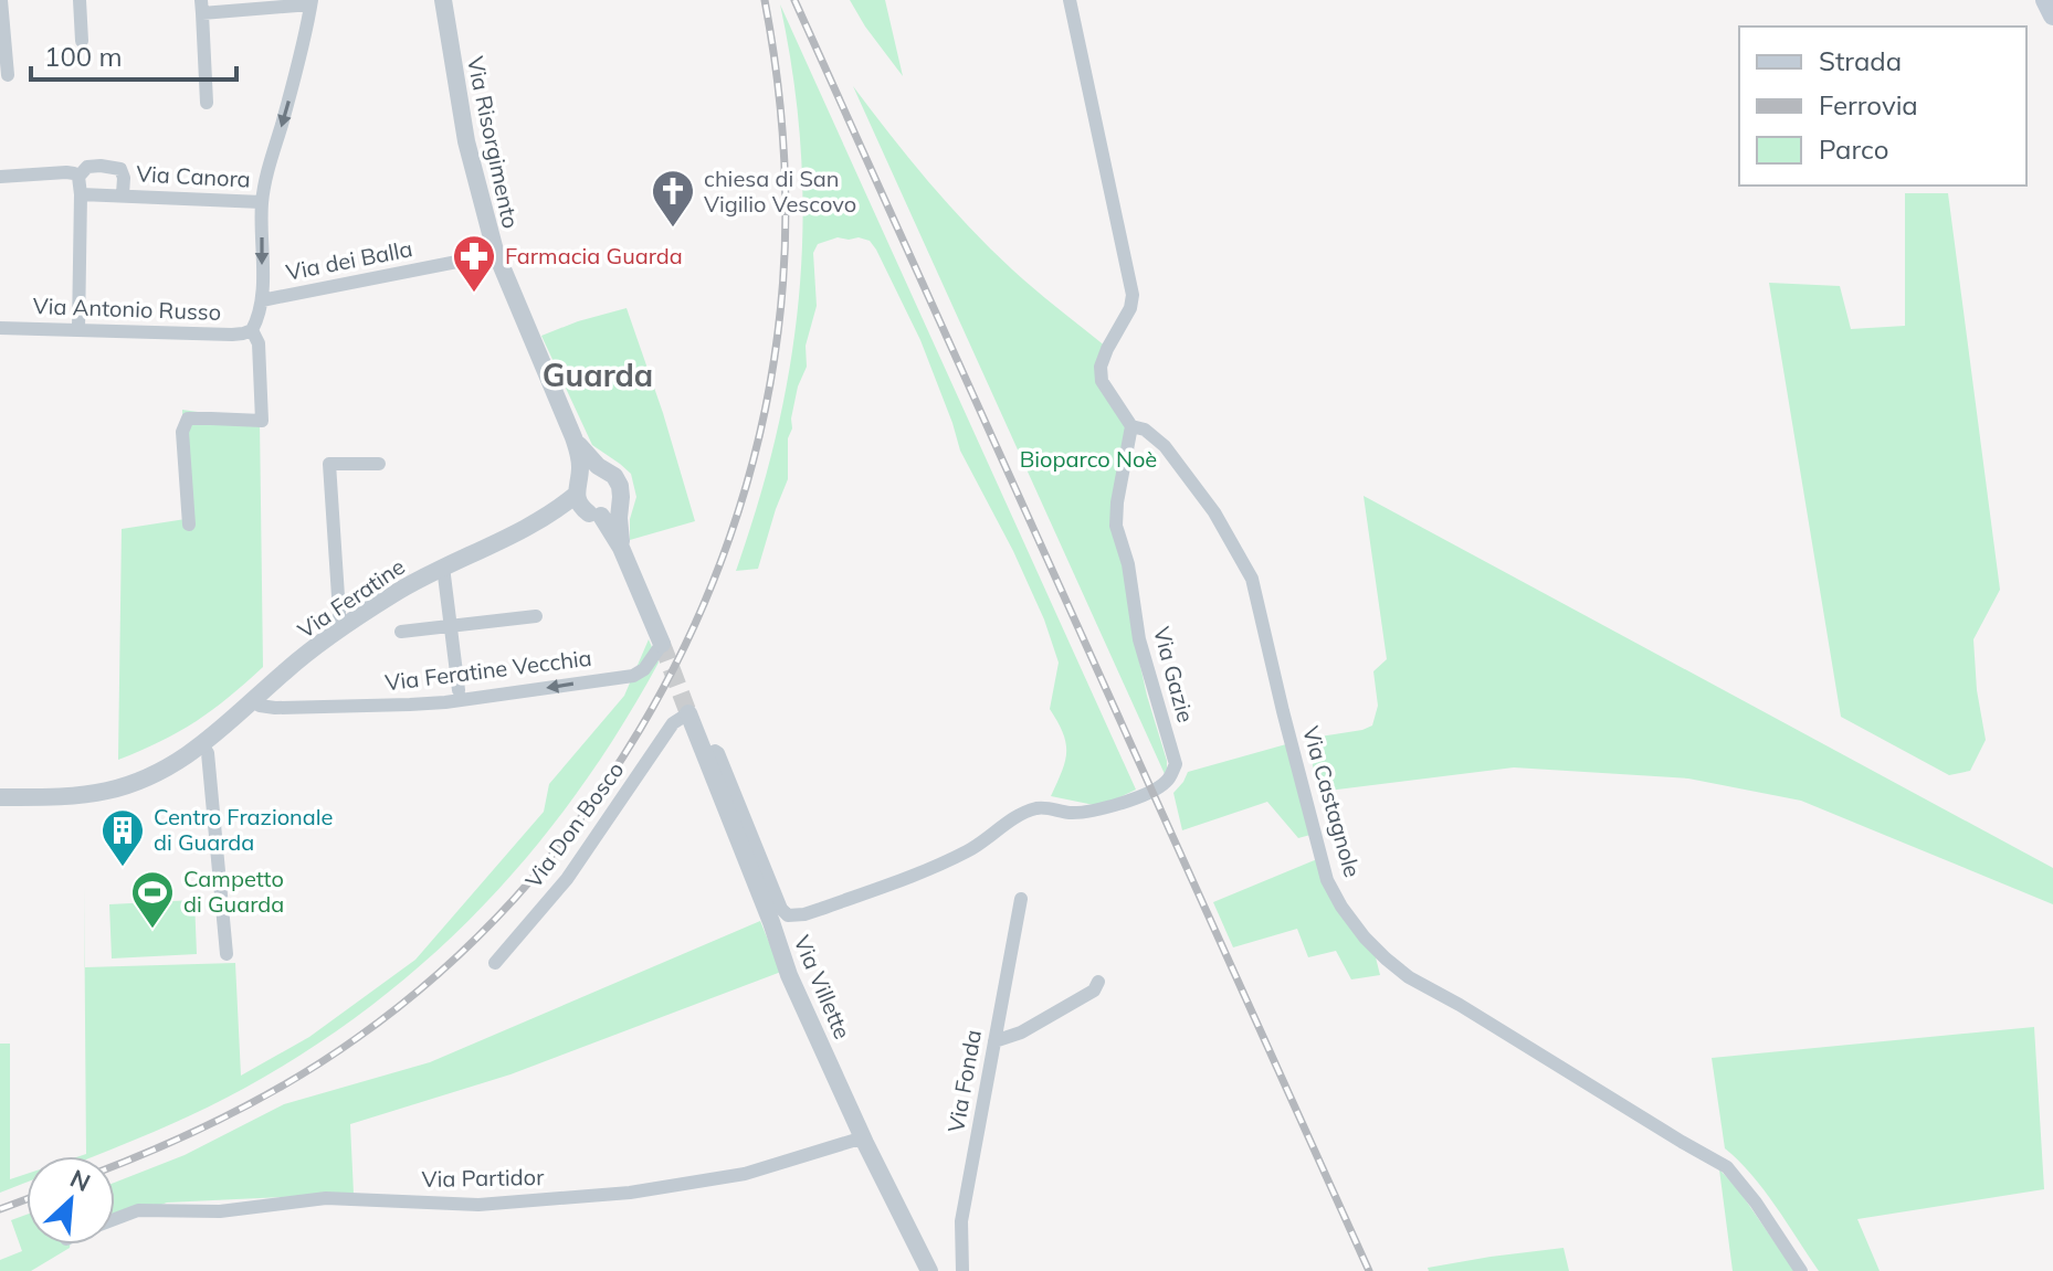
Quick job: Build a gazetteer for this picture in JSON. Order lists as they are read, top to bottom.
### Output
{
  "streets": {
    "street": [
      "Via Risorgimento",
      "Via Canora",
      "Via dei Balla",
      "Via Antonio Russo",
      "Via Feratine",
      "Via Feratine Vecchia",
      "Via Gazie",
      "Via Castagnole",
      "Via Don Bosco",
      "Via Villette",
      "Via Fonda",
      "Via Partidor"
    ]
  },
  "crossings": [
    ["Via Risorgimento", "Via dei Balla"],
    ["Via Risorgimento", "Via Feratine"],
    ["Via Risorgimento", "Via Feratine Vecchia"],
    ["Via Feratine", "Via Feratine Vecchia"],
    ["Via Gazie", "Via Castagnole"],
    ["Via Gazie", "Via Villette"],
    ["Via Don Bosco", "Via Villette"],
    ["Via Villette", "Via Partidor"]
  ],
  "districts": ["Guarda"],
  "parks": ["Bioparco Noè"],
  "places": {
    "church": ["chiesa di San Vigilio Vescovo"],
    "pharmacy": ["Farmacia Guarda"],
    "building": ["Centro Frazionale di Guarda"],
    "sports": ["Campetto di Guarda"]
  },
  "legend": ["Strada", "Ferrovia", "Parco"],
  "scale_bar": "100 m",
  "north": "top right"
}
